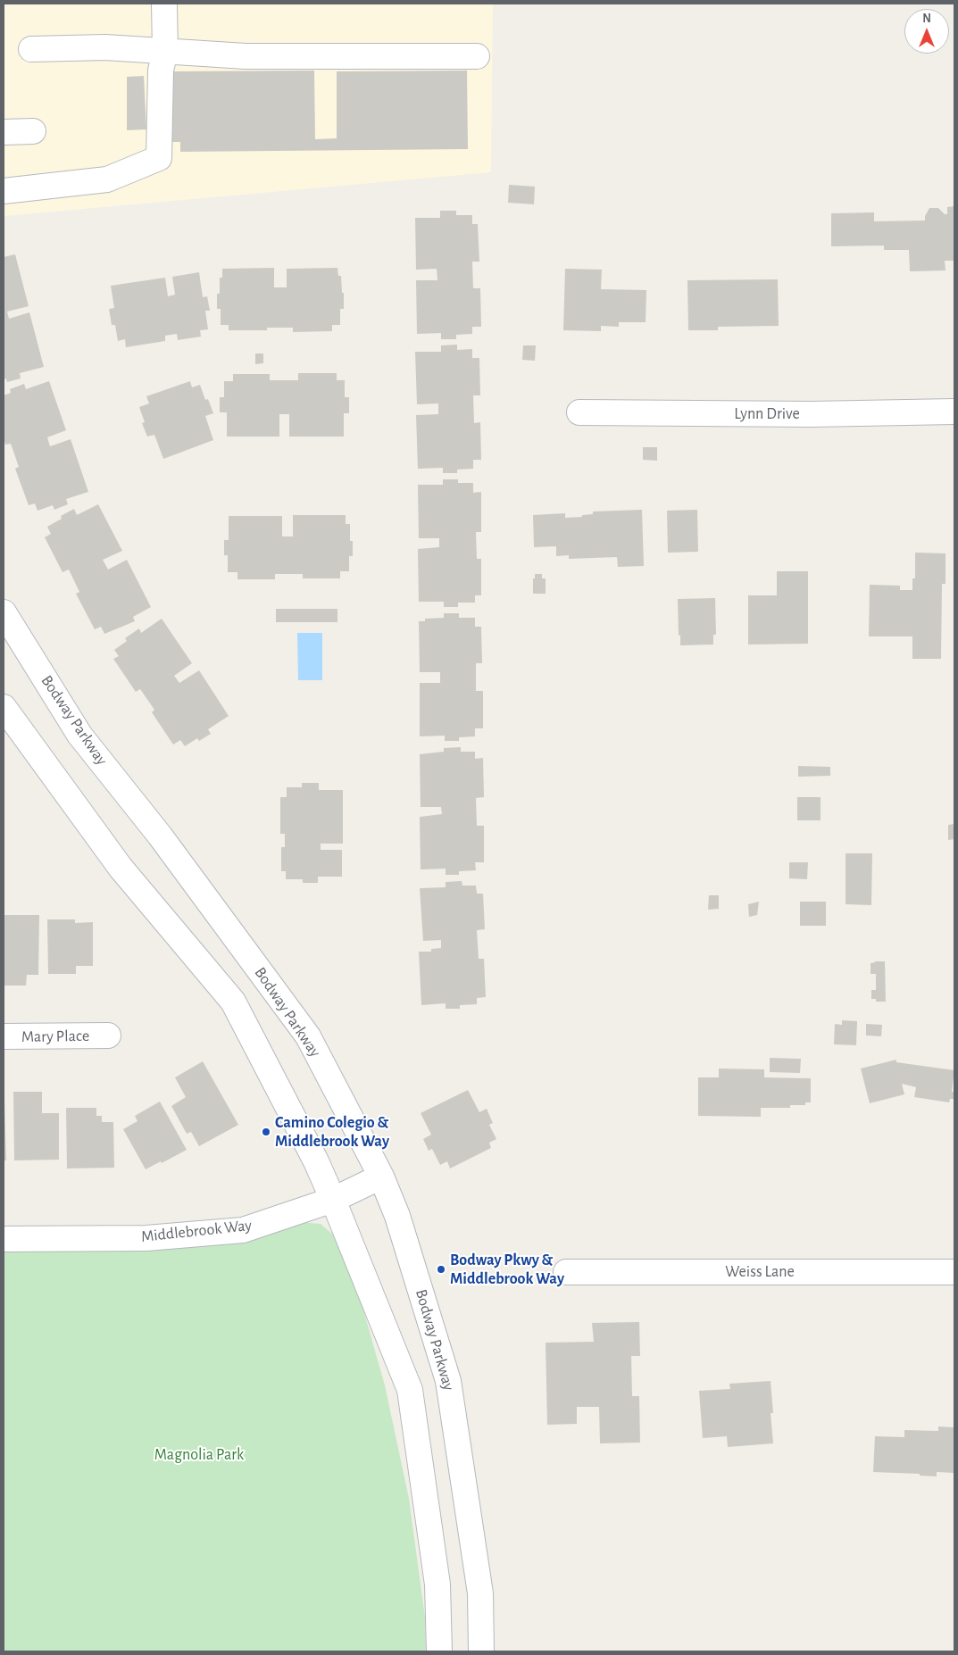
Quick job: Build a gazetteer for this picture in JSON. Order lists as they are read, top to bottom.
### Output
{
  "streets": {
    "street": [
      "Lynn Drive",
      "Bodway Parkway",
      "Mary Place",
      "Middlebrook Way",
      "Weiss Lane"
    ]
  },
  "crossings": [
    ["Bodway Parkway", "Middlebrook Way"]
  ],
  "parks": ["Magnolia Park"],
  "places": ["Camino Colegio & Middlebrook Way", "Bodway Pkwy & Middlebrook Way"],
  "north": "top"
}
